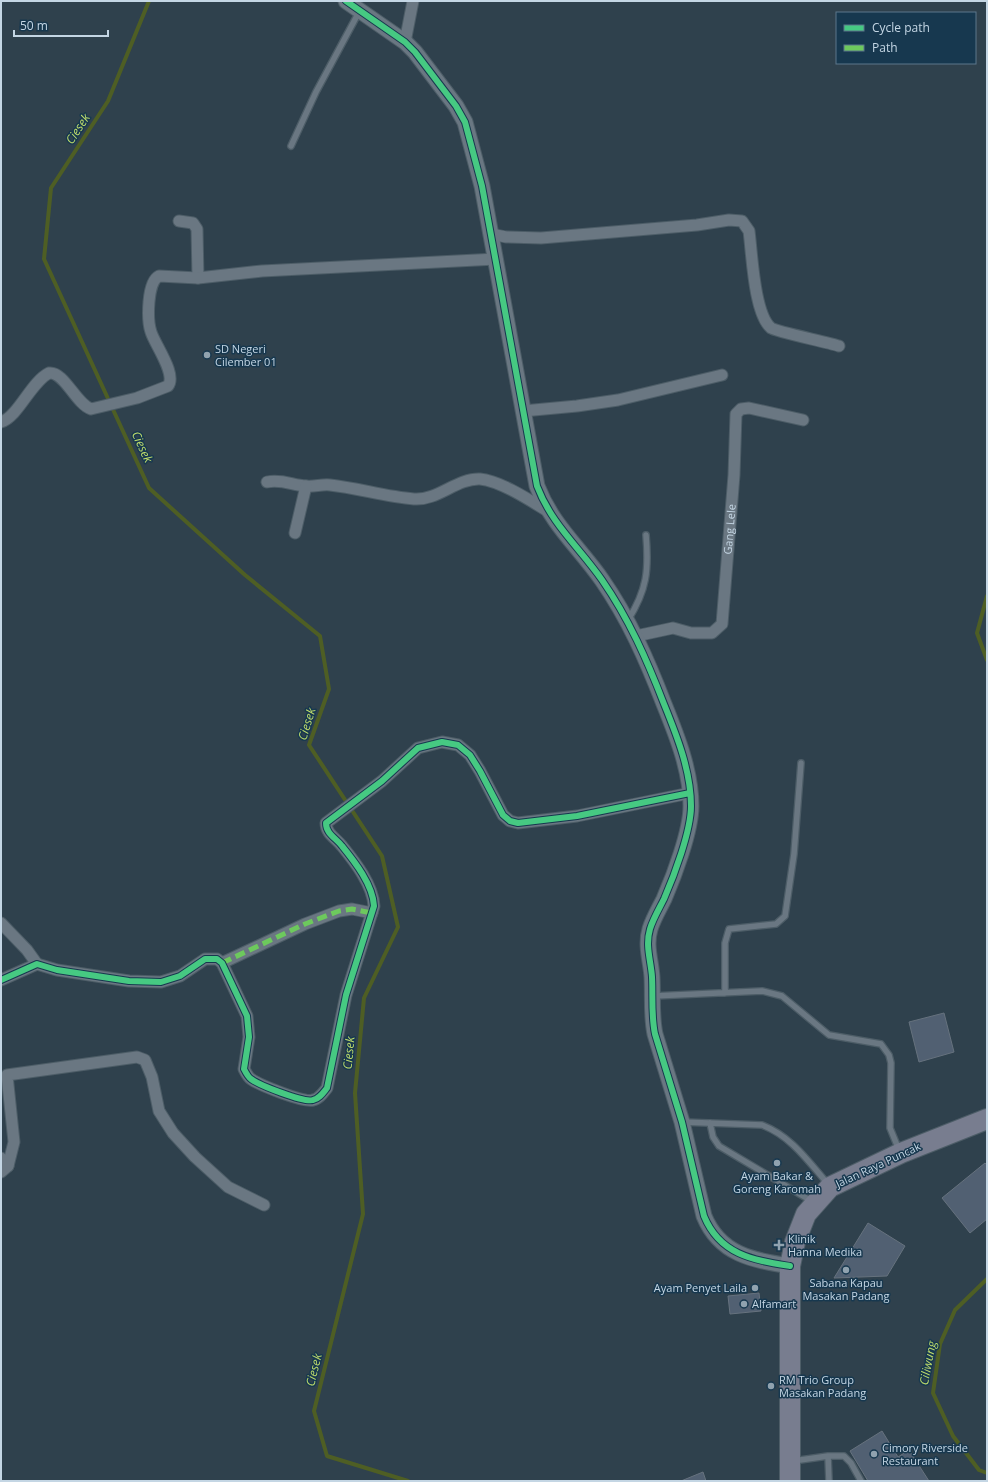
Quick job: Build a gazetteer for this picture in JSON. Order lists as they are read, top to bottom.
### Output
{
  "streets": {
    "highway": ["Jalan Raya Puncak"],
    "street": ["Gang Lele"]
  },
  "water": ["Ciesek", "Ciliwung"],
  "places": {
    "other": [
      "SD Negeri Cilember 01",
      "Ayam Bakar & Goreng Karomah",
      "Sabana Kapau Masakan Padang",
      "Ayam Penyet Laila",
      "Alfamart",
      "RM Trio Group Masakan Padang",
      "Cimory Riverside Restaurant"
    ],
    "health": ["Klinik Hanna Medika"]
  },
  "legend": ["Cycle path", "Path"],
  "scale_bar": "50 m"
}
